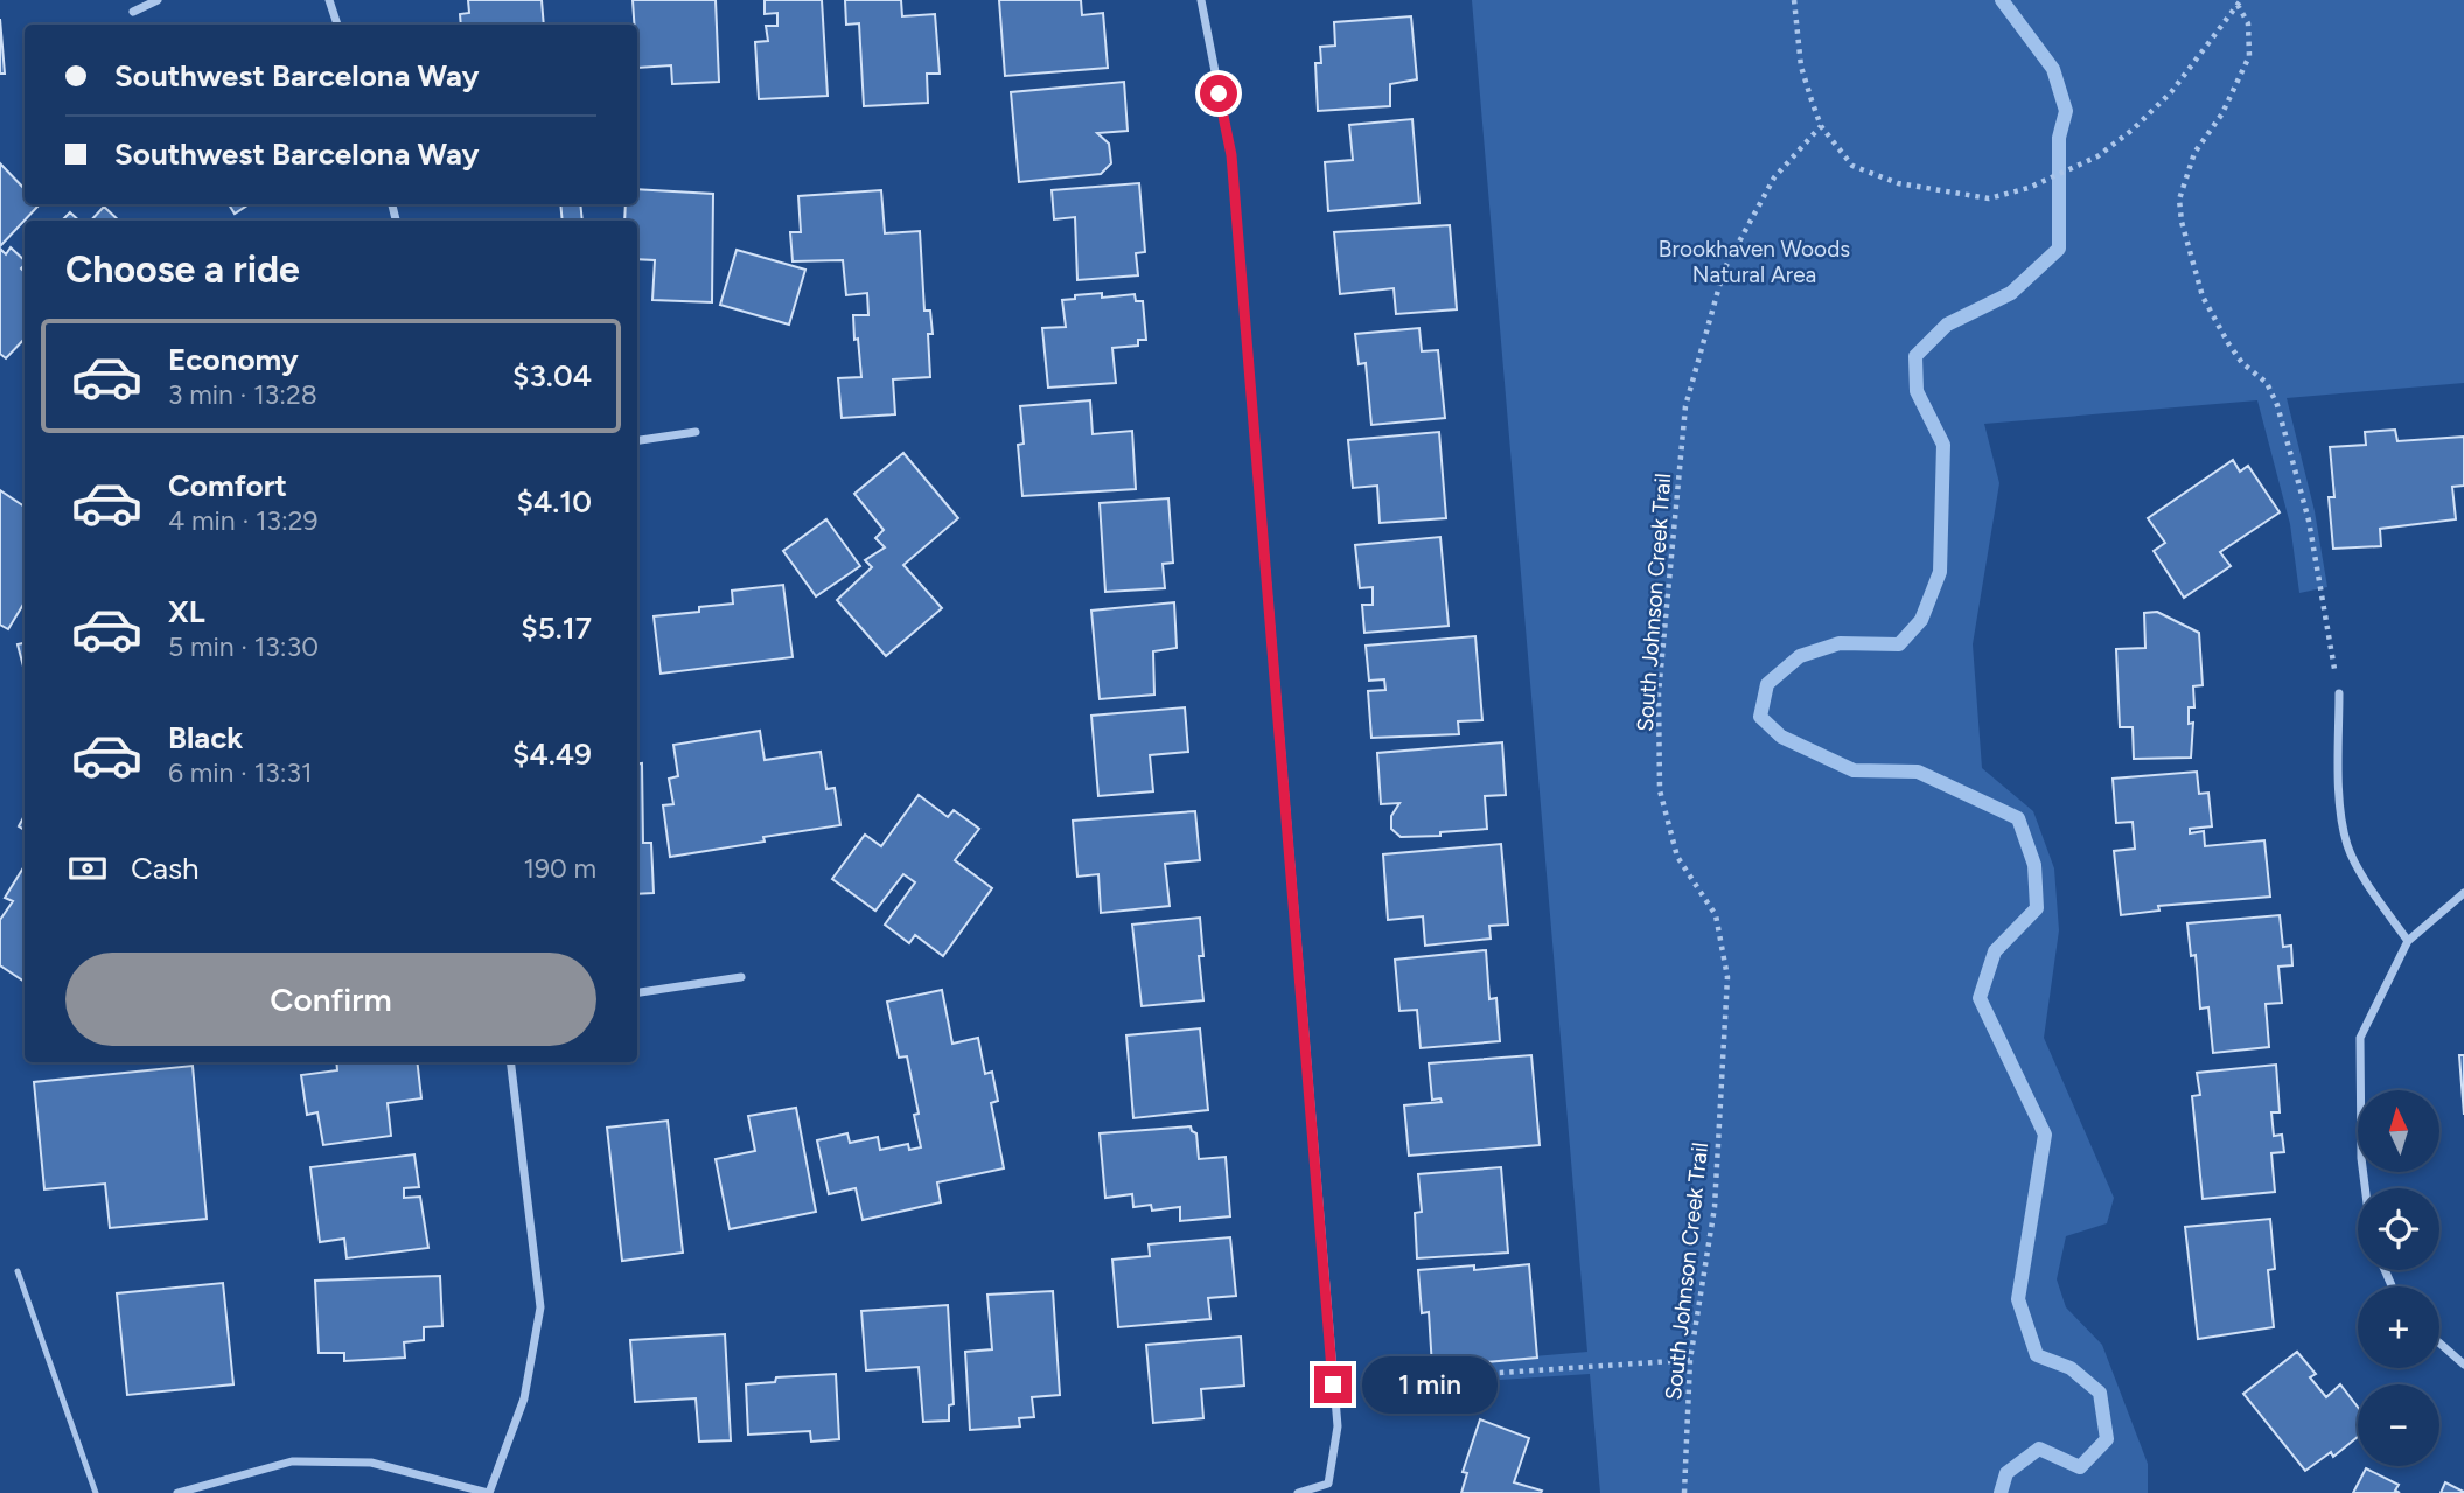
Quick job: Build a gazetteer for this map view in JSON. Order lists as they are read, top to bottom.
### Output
{
  "streets": {
    "path": ["South Johnson Creek Trail"]
  },
  "parks": ["Brookhaven Woods Natural Area"],
  "north": "top",
  "page": {
    "banner": ["Southwest Barcelona Way", "Southwest Barcelona Way"],
    "heading": "Choose a ride",
    "list": [
      {
        "name": "Economy",
        "note": "3 min · 13:28",
        "value": "$3.04"
      },
      {
        "name": "Comfort",
        "note": "4 min · 13:29",
        "value": "$4.10"
      },
      {
        "name": "XL",
        "note": "5 min · 13:30",
        "value": "$5.17"
      },
      {
        "name": "Black",
        "note": "6 min · 13:31",
        "value": "$4.49"
      }
    ],
    "pay": ["Cash", "190 m"],
    "buttons": "Confirm",
    "map_buttons": ["+", "−"],
    "bubble": "1 min"
  }
}
